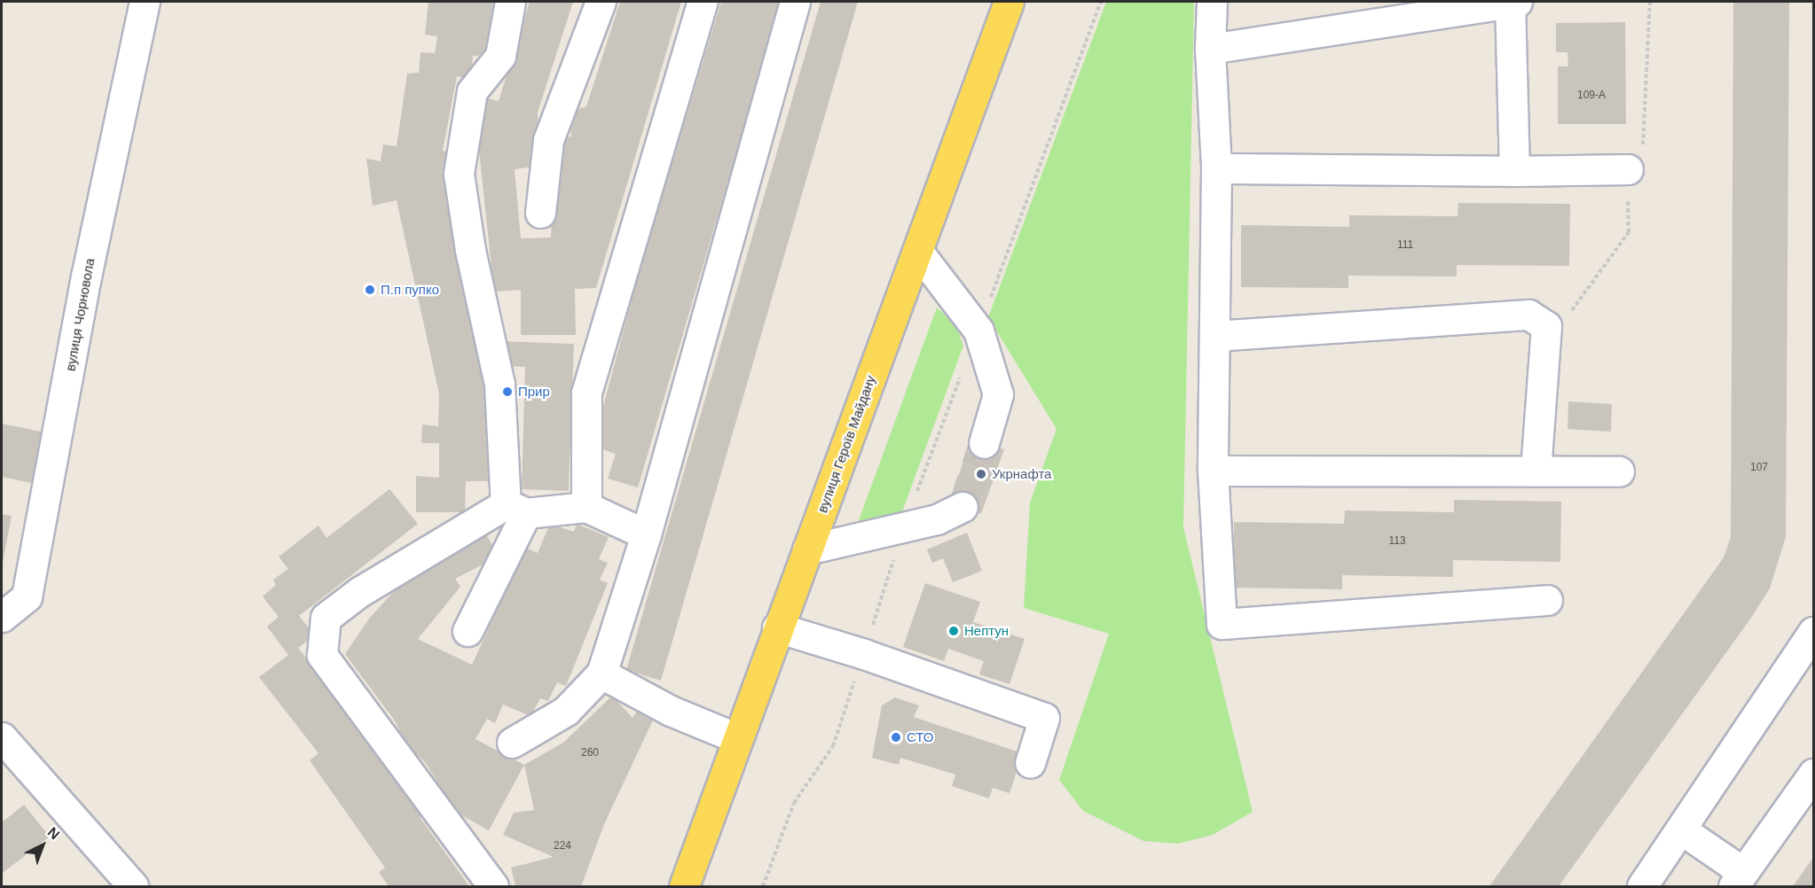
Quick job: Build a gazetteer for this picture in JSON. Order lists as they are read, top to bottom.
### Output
{
  "streets": {
    "main road": ["вулиця Героїв Майдану"],
    "street": ["вулиця Чорновола"]
  },
  "places": [
    "П.п пупко",
    "Прир",
    "Укрнафта",
    "Нептун",
    "СТО"
  ],
  "house_numbers": [
    "109-А",
    "111",
    "107",
    "113",
    "260",
    "224"
  ],
  "north": "top right"
}
